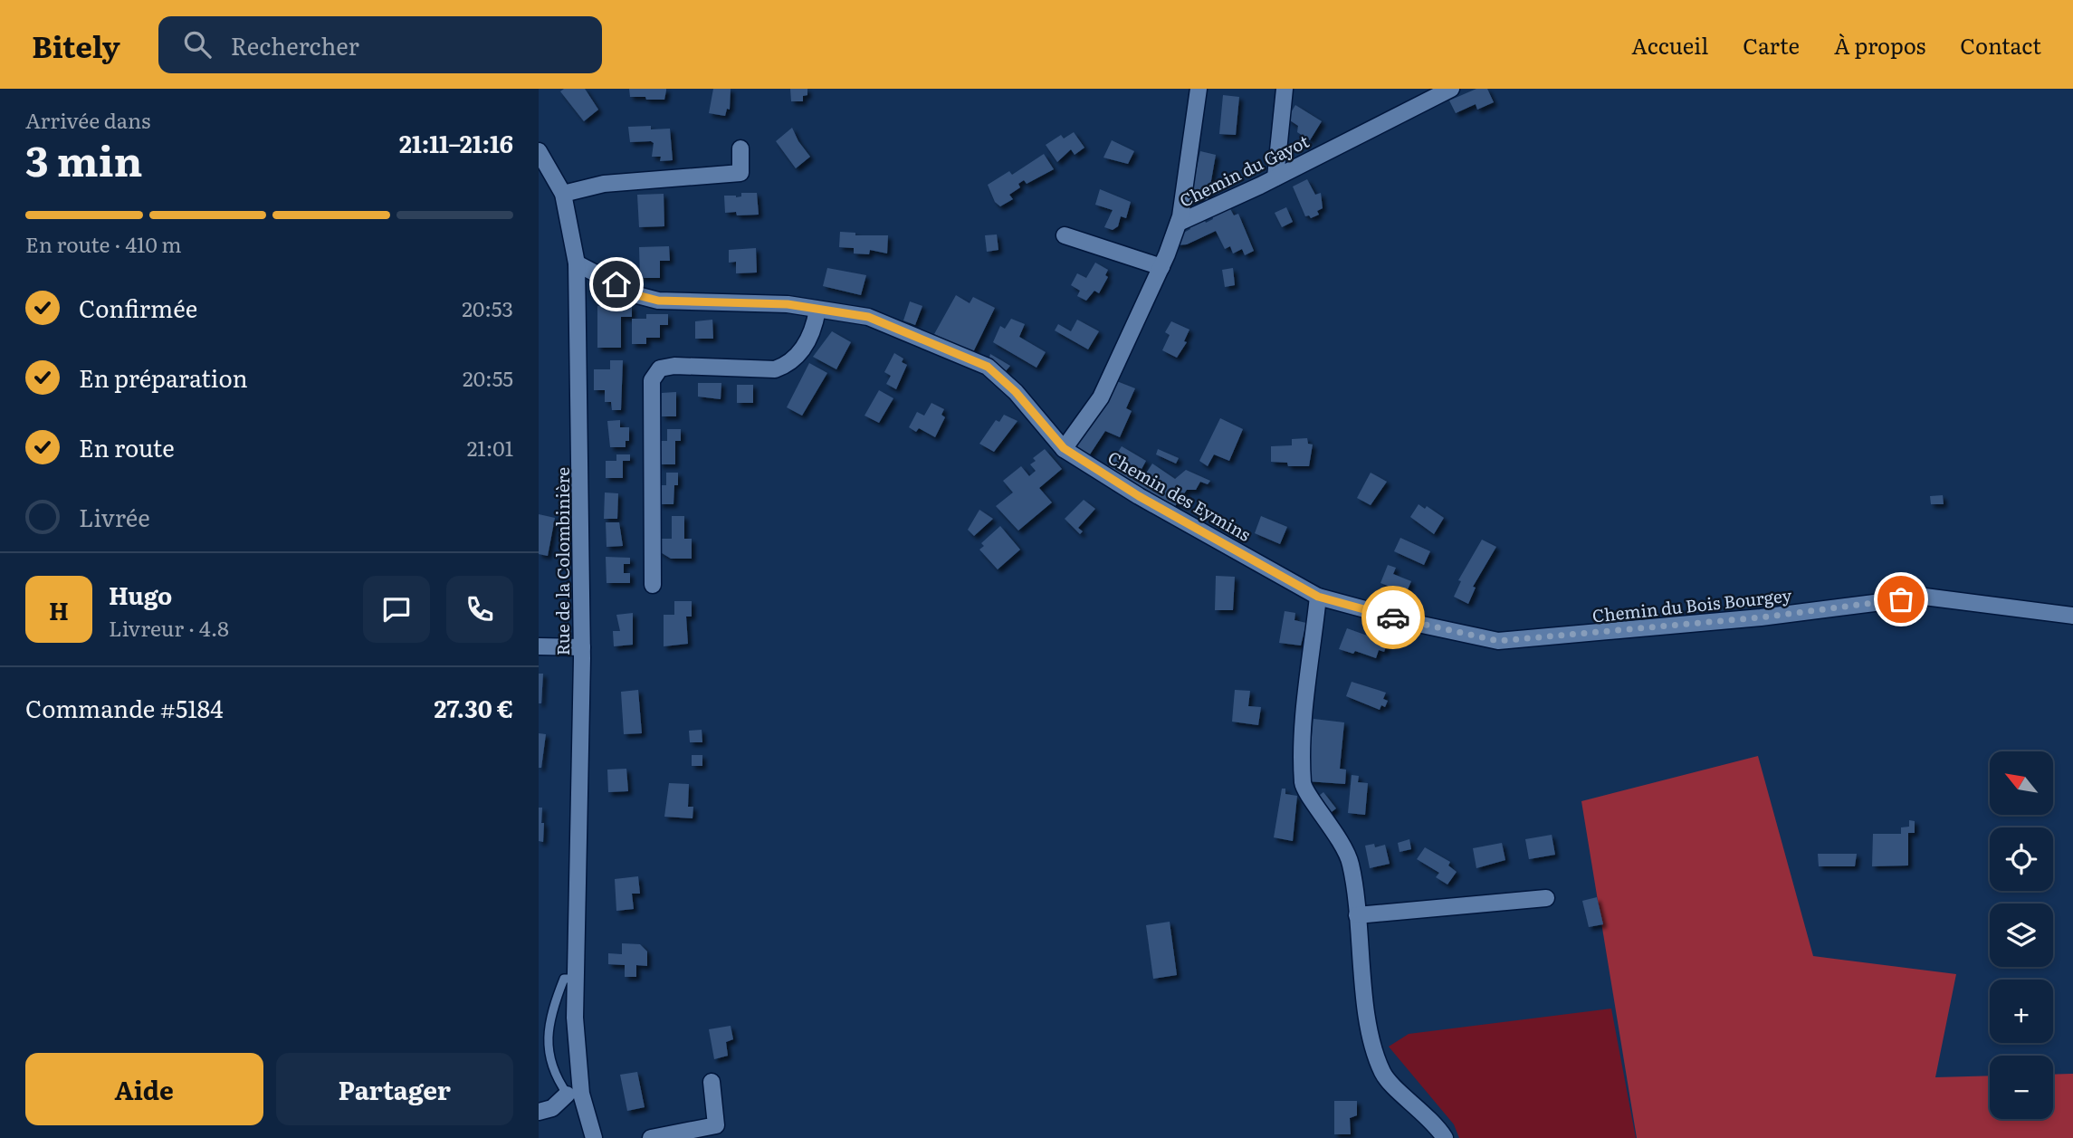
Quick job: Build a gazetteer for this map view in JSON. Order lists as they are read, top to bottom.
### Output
{
  "streets": {
    "street": [
      "Chemin du Gayot",
      "Chemin des Eymins",
      "Rue de la Colombinière",
      "Chemin du Bois Bourgey"
    ]
  },
  "crossings": [
    ["Chemin du Gayot", "Chemin des Eymins"],
    ["Chemin des Eymins", "Rue de la Colombinière"],
    ["Chemin des Eymins", "Chemin du Bois Bourgey"]
  ],
  "north": "top left",
  "page": {
    "header": "Bitely",
    "search": "Rechercher",
    "nav": [
      "Accueil",
      "Carte",
      "À propos",
      "Contact"
    ],
    "heading": ["3 min", "Arrivée dans", "21:11–21:16"],
    "panel": [
      "Hugo",
      "Livreur · 4.8",
      "Commande #5184",
      "27.30 €"
    ],
    "bar": "En route · 410 m",
    "list": [
      ["Confirmée", "20:53"],
      ["En préparation", "20:55"],
      ["En route", "21:01"],
      "Livrée"
    ],
    "round": "H",
    "map_buttons": ["+", "−"],
    "buttons": ["Aide", "Partager"]
  }
}
